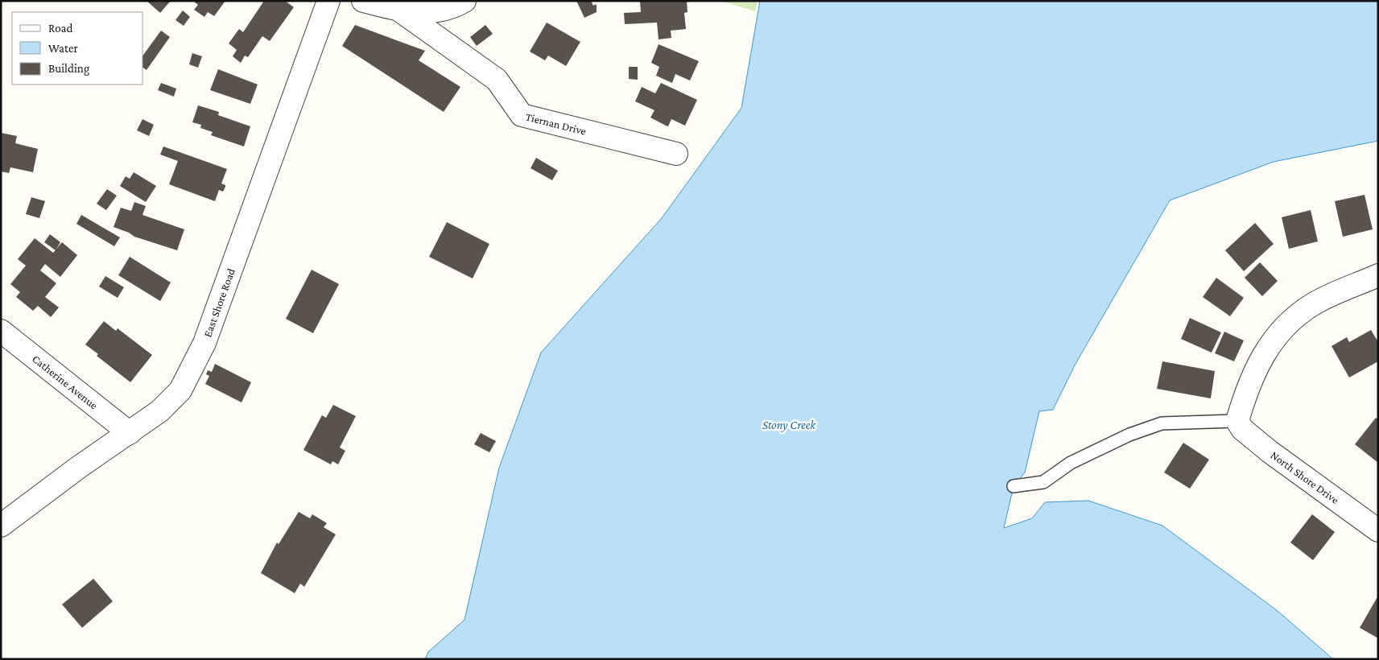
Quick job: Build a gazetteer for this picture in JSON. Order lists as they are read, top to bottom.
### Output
{
  "streets": {
    "street": [
      "Tiernan Drive",
      "East Shore Road",
      "Catherine Avenue",
      "North Shore Drive"
    ]
  },
  "crossings": [
    ["East Shore Road", "Catherine Avenue"]
  ],
  "water": ["Stony Creek"],
  "legend": ["Road", "Water", "Building"]
}
